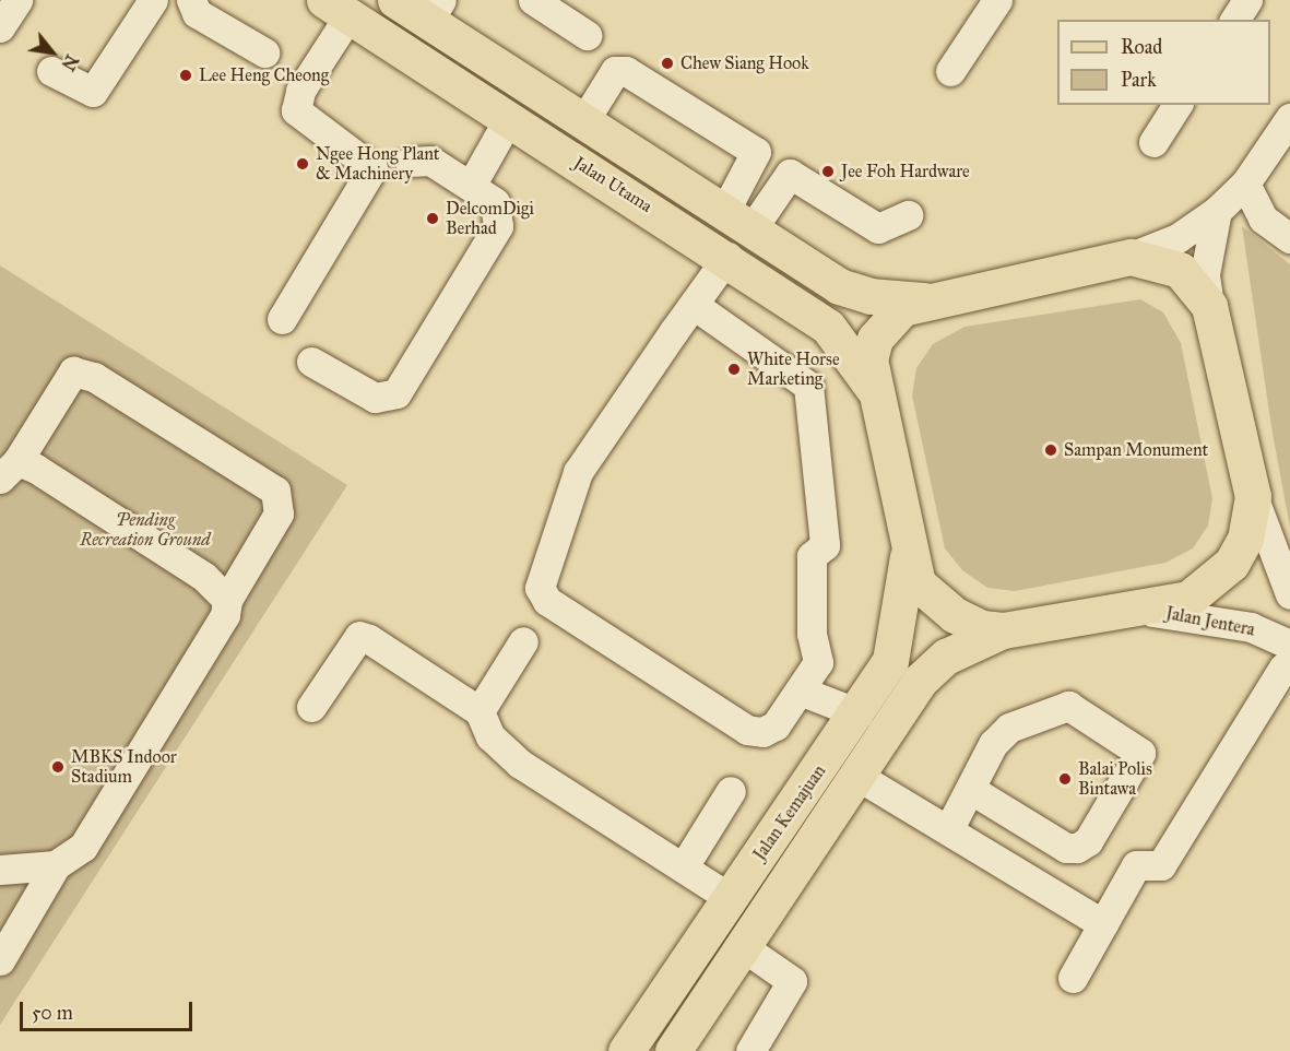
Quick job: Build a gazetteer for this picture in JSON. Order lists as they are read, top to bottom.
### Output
{
  "streets": {
    "main road": ["Jalan Utama", "Jalan Kemajuan"],
    "street": ["Jalan Jentera"]
  },
  "parks": ["Pending Recreation Ground"],
  "places": [
    "Chew Siang Hook",
    "Lee Heng Cheong",
    "Ngee Hong Plant & Machinery",
    "Jee Foh Hardware",
    "DelcomDigi Berhad",
    "White Horse Marketing",
    "Sampan Monument",
    "MBKS Indoor Stadium",
    "Balai Polis Bintawa"
  ],
  "legend": ["Road", "Park"],
  "scale_bar": "50 m",
  "north": "bottom right"
}
